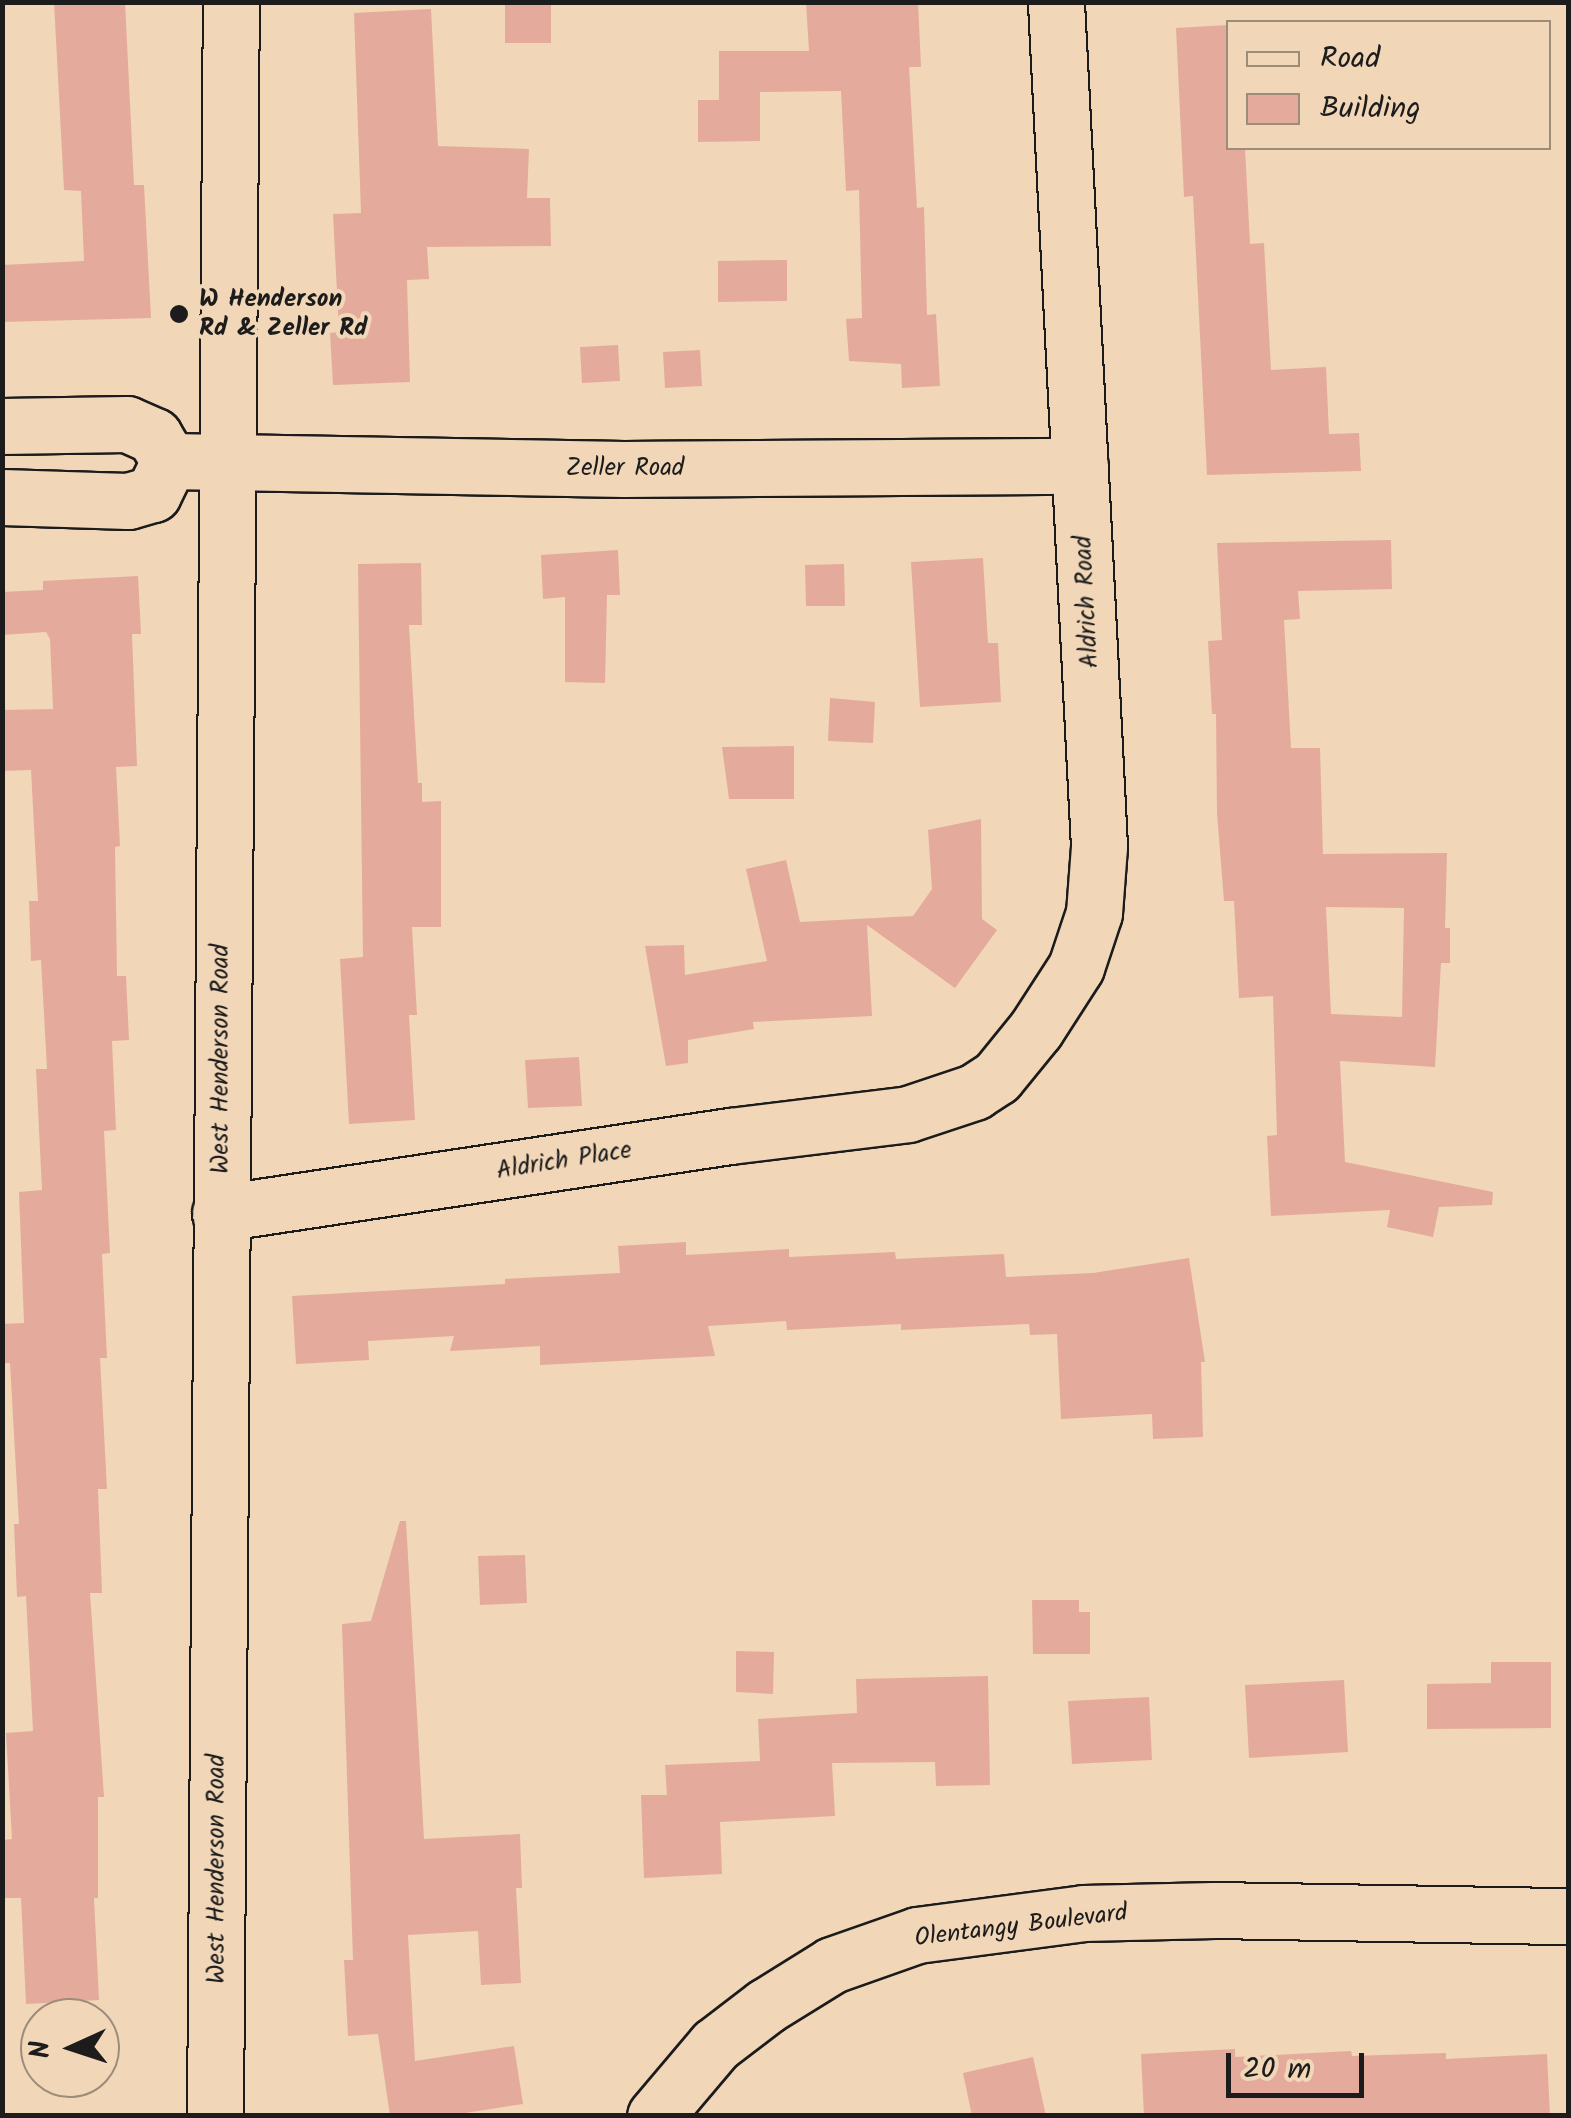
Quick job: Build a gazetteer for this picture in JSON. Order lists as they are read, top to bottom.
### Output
{
  "streets": {
    "street": [
      "Zeller Road",
      "Aldrich Road",
      "West Henderson Road",
      "Aldrich Place",
      "Olentangy Boulevard"
    ]
  },
  "crossings": [
    ["Zeller Road", "Aldrich Road"],
    ["Zeller Road", "West Henderson Road"],
    ["Aldrich Road", "Aldrich Place"],
    ["West Henderson Road", "Aldrich Place"]
  ],
  "places": ["W Henderson Rd & Zeller Rd"],
  "legend": ["Road", "Building"],
  "scale_bar": "20 m",
  "north": "left"
}
